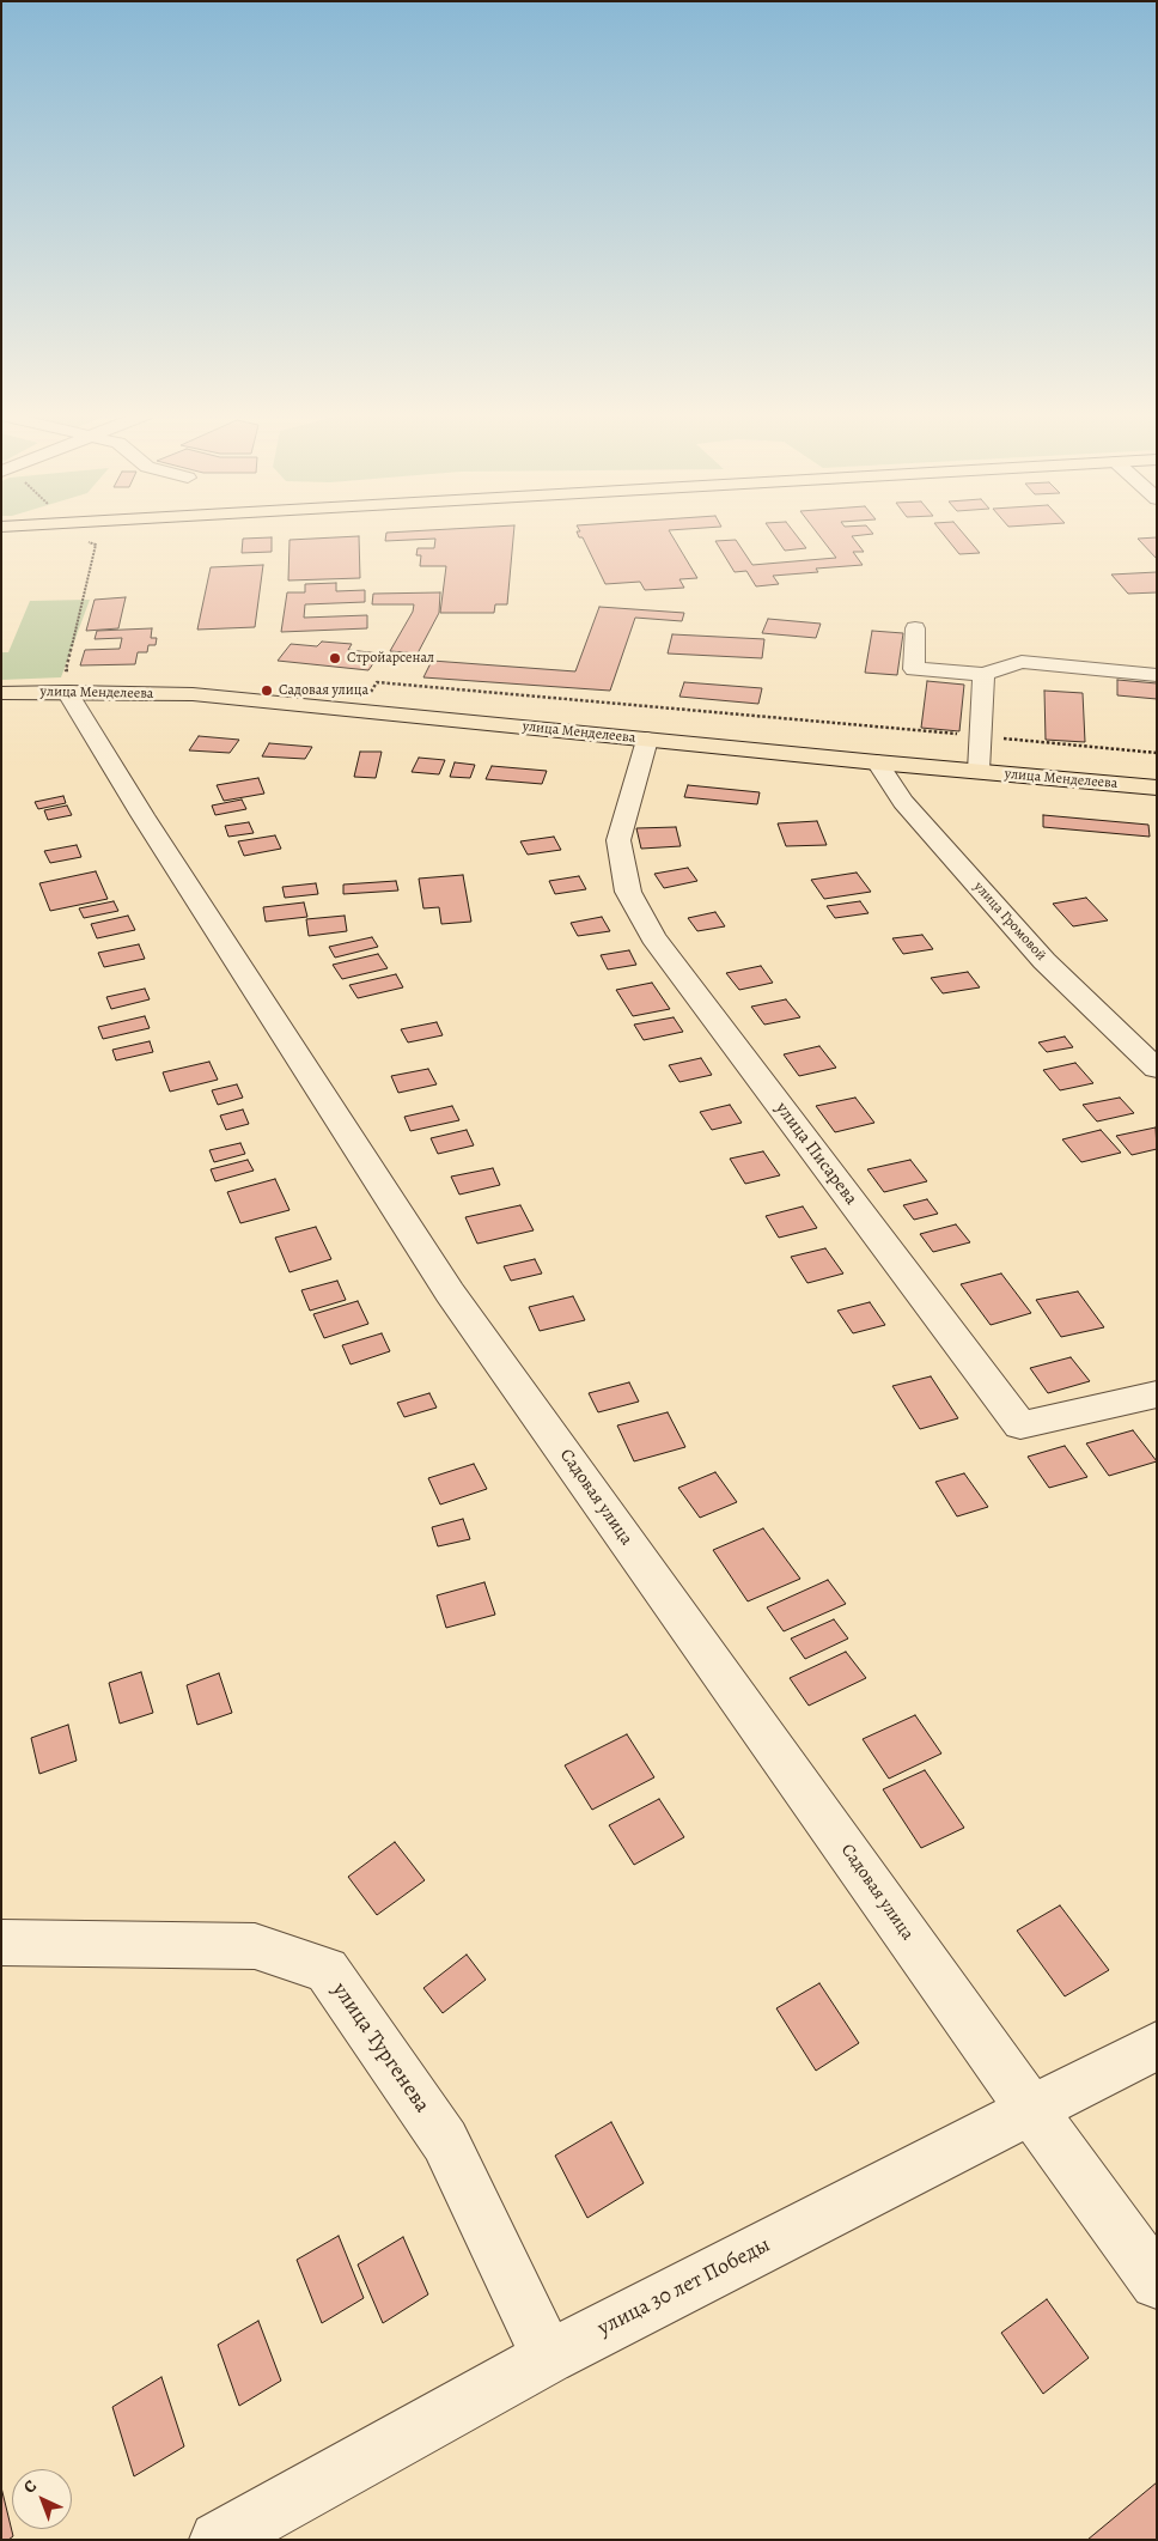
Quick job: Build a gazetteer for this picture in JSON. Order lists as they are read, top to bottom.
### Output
{
  "streets": {
    "main road": ["улица Менделеева"],
    "street": [
      "улица Громовой",
      "улица Писарева",
      "Садовая улица",
      "улица Тургенева",
      "улица 30 лет Победы"
    ]
  },
  "crossings": [
    ["улица Менделеева", "улица Громовой"],
    ["улица Менделеева", "улица Писарева"],
    ["улица Менделеева", "Садовая улица"],
    ["Садовая улица", "улица 30 лет Победы"],
    ["улица Тургенева", "улица 30 лет Победы"]
  ],
  "places": ["Стройарсенал", "Садовая улица"],
  "north": "top left"
}
